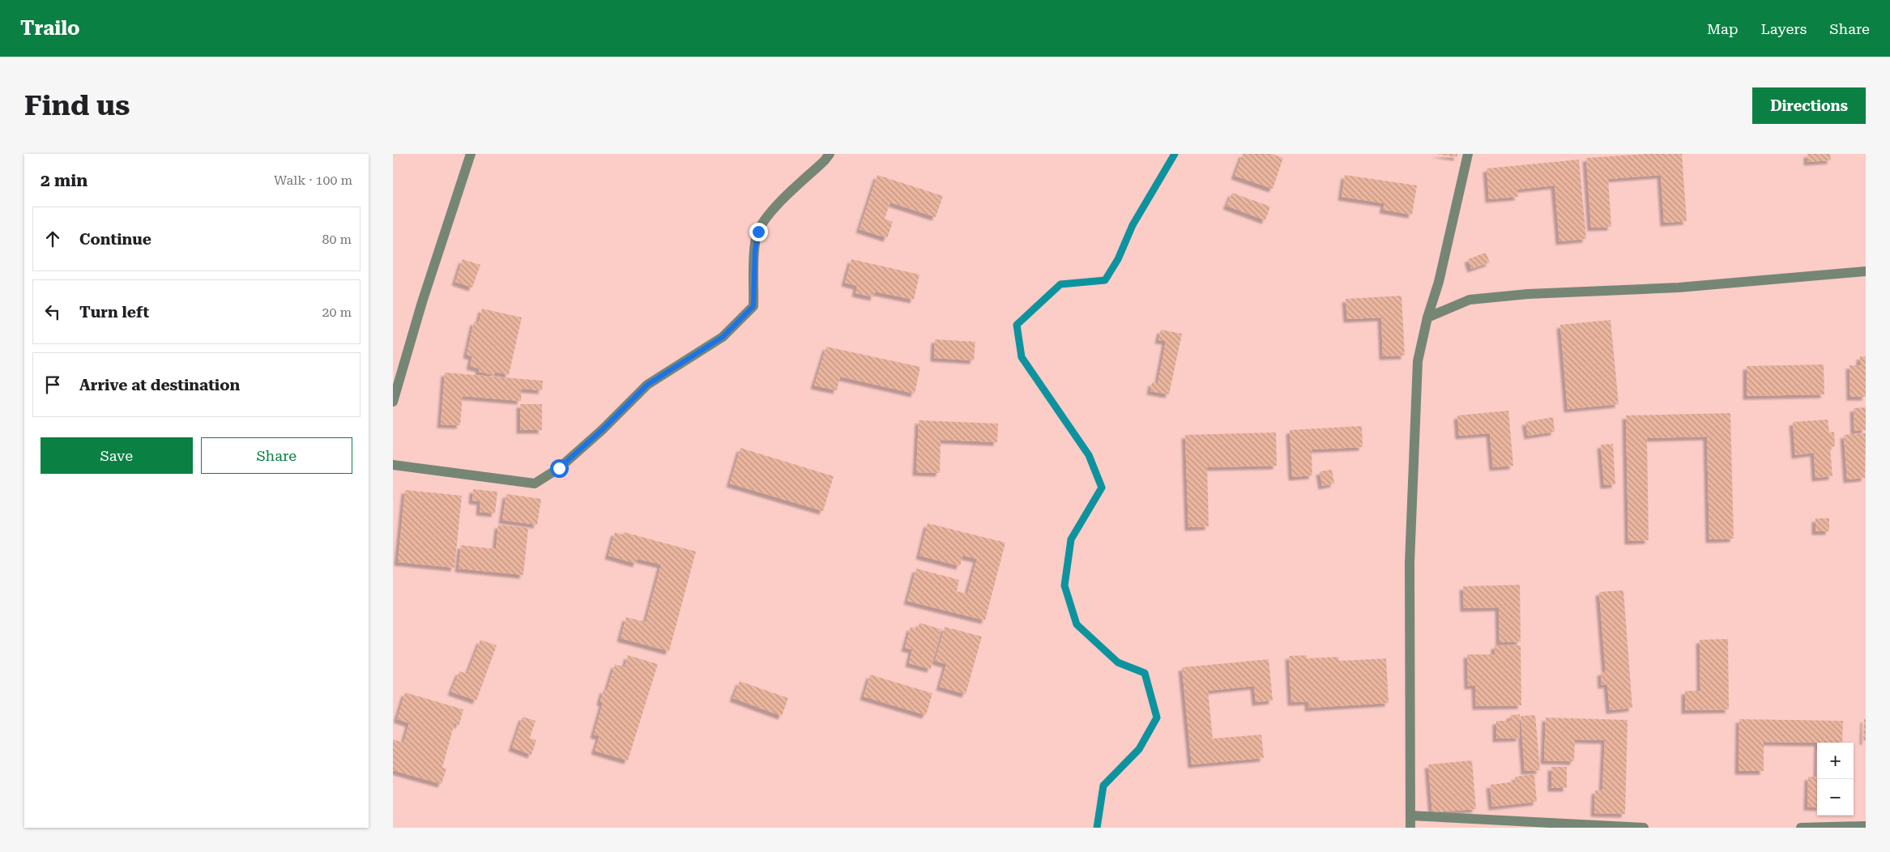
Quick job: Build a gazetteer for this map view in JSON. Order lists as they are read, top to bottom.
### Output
{
  "page": {
    "header": "Trailo",
    "nav": ["Map", "Layers", "Share"],
    "buttons": [
      "Directions",
      ["Save", "Share"]
    ],
    "title": "Find us",
    "heading": ["2 min", "Walk · 100 m"],
    "list": [
      ["Continue", "80 m"],
      ["Turn left", "20 m"],
      "Arrive at destination"
    ],
    "map_buttons": ["+", "−"]
  }
}
